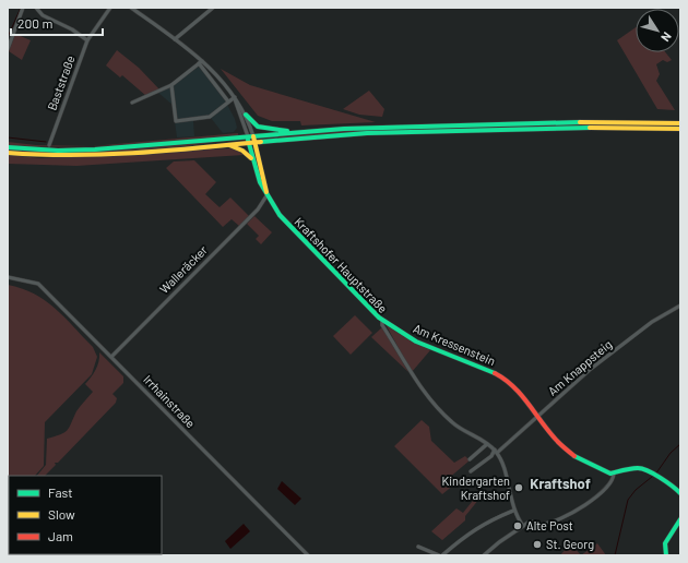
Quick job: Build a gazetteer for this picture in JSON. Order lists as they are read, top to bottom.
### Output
{
  "streets": {
    "main road": ["Kraftshofer Hauptstraße", "Am Kressenstein"],
    "street": [
      "Baststraße",
      "Walleräcker",
      "Am Knappsteig",
      "Irrhainstraße"
    ]
  },
  "crossings": [
    ["Kraftshofer Hauptstraße", "Walleräcker"],
    ["Kraftshofer Hauptstraße", "Am Kressenstein"],
    ["Kraftshofer Hauptstraße", "Am Knappsteig"],
    ["Walleräcker", "Irrhainstraße"],
    ["Am Kressenstein", "Am Knappsteig"]
  ],
  "districts": ["Kraftshof"],
  "places": ["Kindergarten Kraftshof", "Alte Post", "St. Georg"],
  "legend": ["Fast", "Slow", "Jam"],
  "scale_bar": "200 m",
  "north": "bottom right"
}
